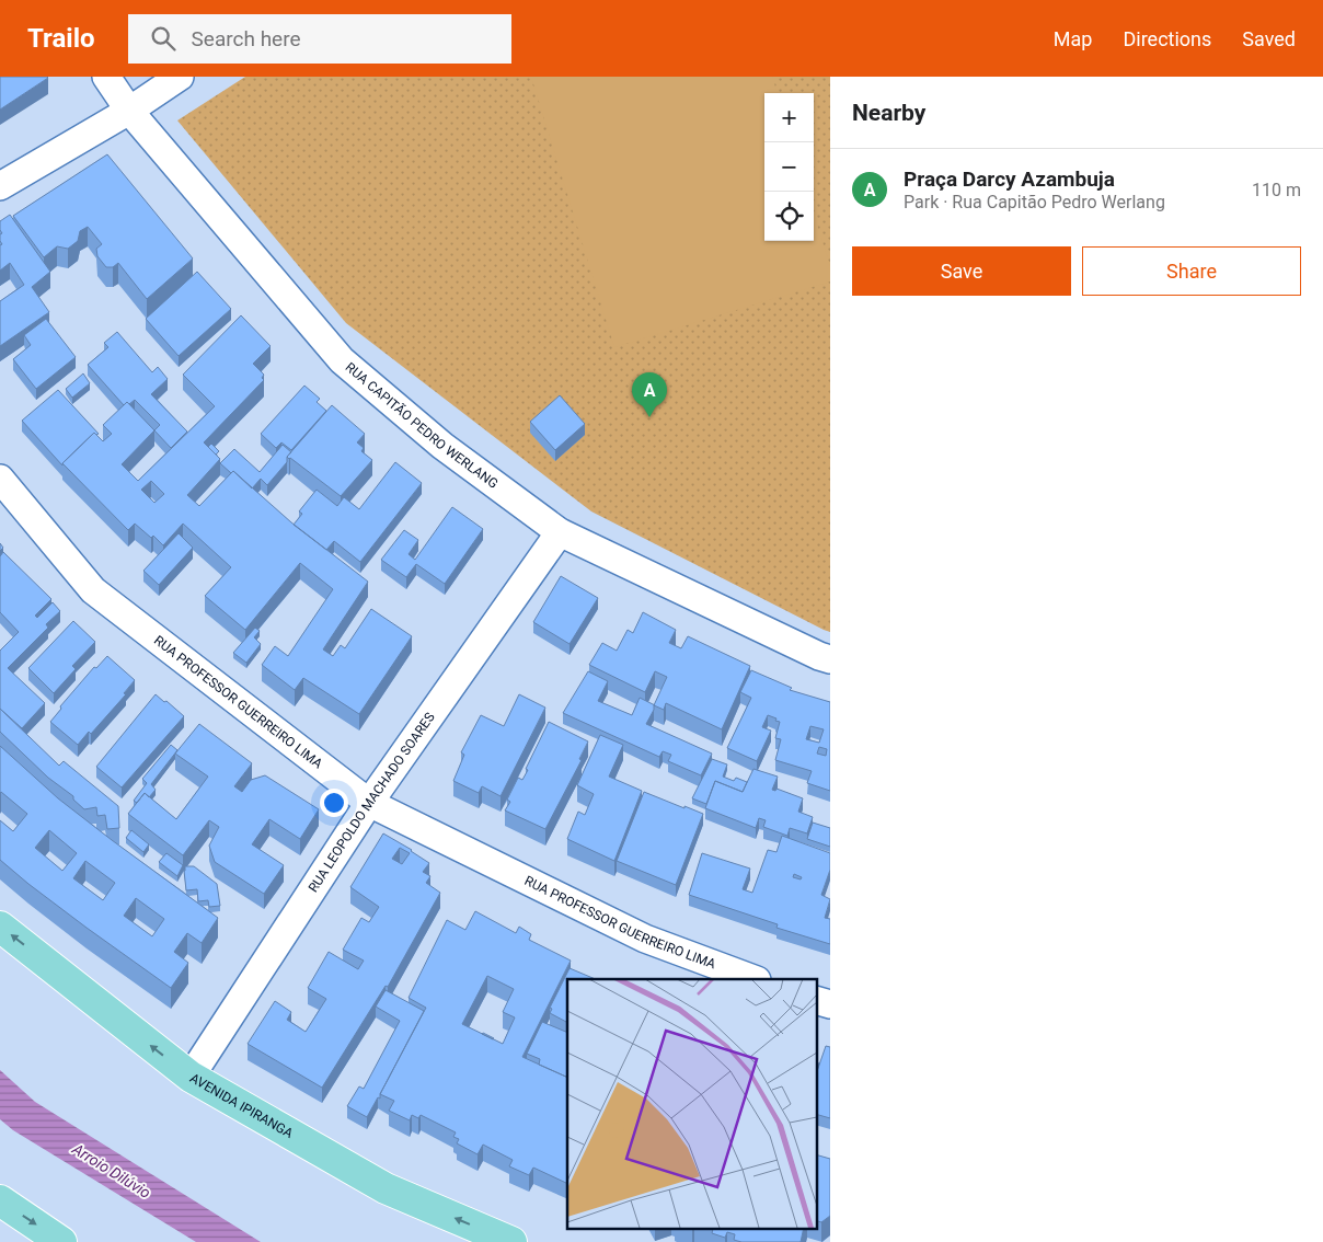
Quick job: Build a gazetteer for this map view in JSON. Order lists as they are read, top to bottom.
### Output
{
  "streets": {
    "main road": ["AVENIDA IPIRANGA"],
    "street": ["RUA CAPITÃO PEDRO WERLANG", "RUA PROFESSOR GUERREIRO LIMA", "RUA LEOPOLDO MACHADO SOARES"]
  },
  "crossings": [
    ["RUA CAPITÃO PEDRO WERLANG", "RUA LEOPOLDO MACHADO SOARES"],
    ["RUA PROFESSOR GUERREIRO LIMA", "RUA LEOPOLDO MACHADO SOARES"],
    ["RUA LEOPOLDO MACHADO SOARES", "AVENIDA IPIRANGA"]
  ],
  "one_way": ["AVENIDA IPIRANGA"],
  "water": ["Arroio Dilúvio"],
  "page": {
    "header": "Trailo",
    "search": "Search here",
    "nav": ["Map", "Directions", "Saved"],
    "heading": "Nearby",
    "map_buttons": ["+", "−"],
    "list": [
      {
        "mark": "A",
        "name": "Praça Darcy Azambuja",
        "note": "Park · Rua Capitão Pedro Werlang",
        "value": "110 m"
      }
    ],
    "buttons": ["Save", "Share"],
    "pins": "A"
  }
}
